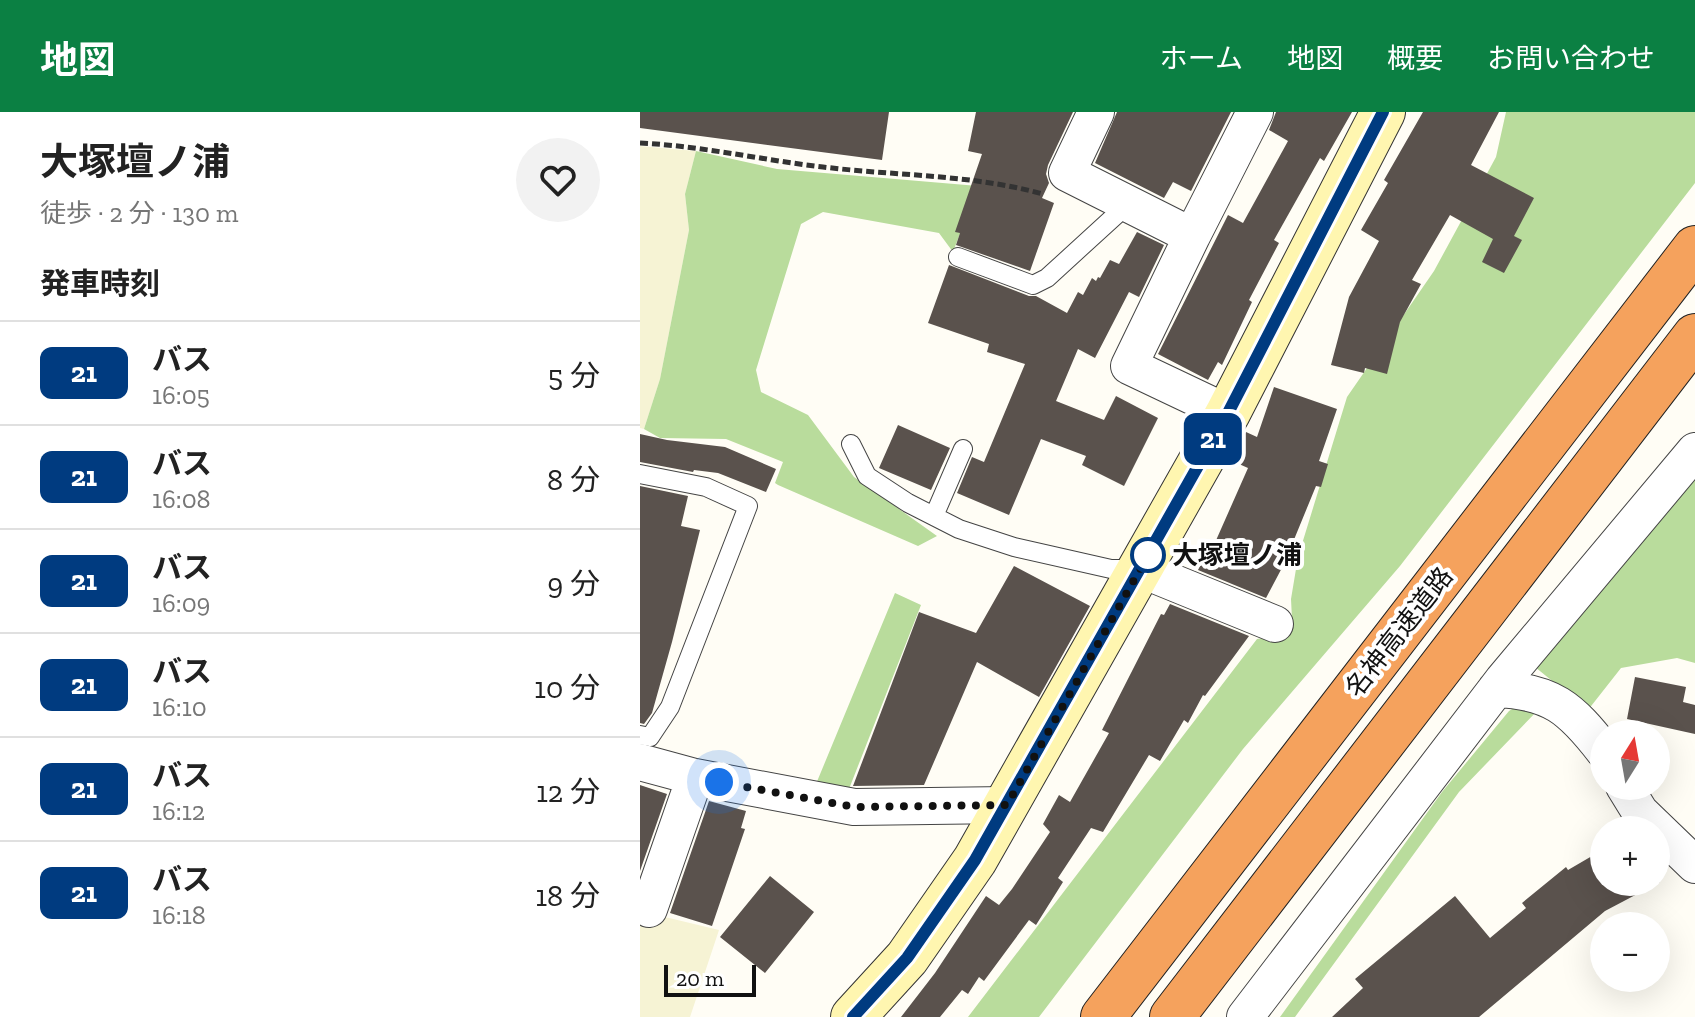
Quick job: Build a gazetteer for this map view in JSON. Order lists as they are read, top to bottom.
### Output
{
  "streets": {
    "highway": ["名神高速道路"]
  },
  "places": ["大塚壇ノ浦"],
  "lines": ["bus line 21"],
  "scale_bar": "20 m",
  "north": "top",
  "page": {
    "header": "地図",
    "nav": [
      "ホーム",
      "地図",
      "概要",
      "お問い合わせ"
    ],
    "heading": [
      ["大塚壇ノ浦", "徒歩 · 2 分 · 130 m"],
      "発車時刻"
    ],
    "on_map": "21",
    "list": [
      {
        "mark": "21",
        "name": "バス",
        "note": "16:05",
        "value": "5 分"
      },
      {
        "mark": "21",
        "name": "バス",
        "note": "16:08",
        "value": "8 分"
      },
      {
        "mark": "21",
        "name": "バス",
        "note": "16:09",
        "value": "9 分"
      },
      {
        "mark": "21",
        "name": "バス",
        "note": "16:10",
        "value": "10 分"
      },
      {
        "mark": "21",
        "name": "バス",
        "note": "16:12",
        "value": "12 分"
      },
      {
        "mark": "21",
        "name": "バス",
        "note": "16:18",
        "value": "18 分"
      }
    ],
    "map_buttons": ["+", "−"],
    "scale": "20 m"
  }
}
